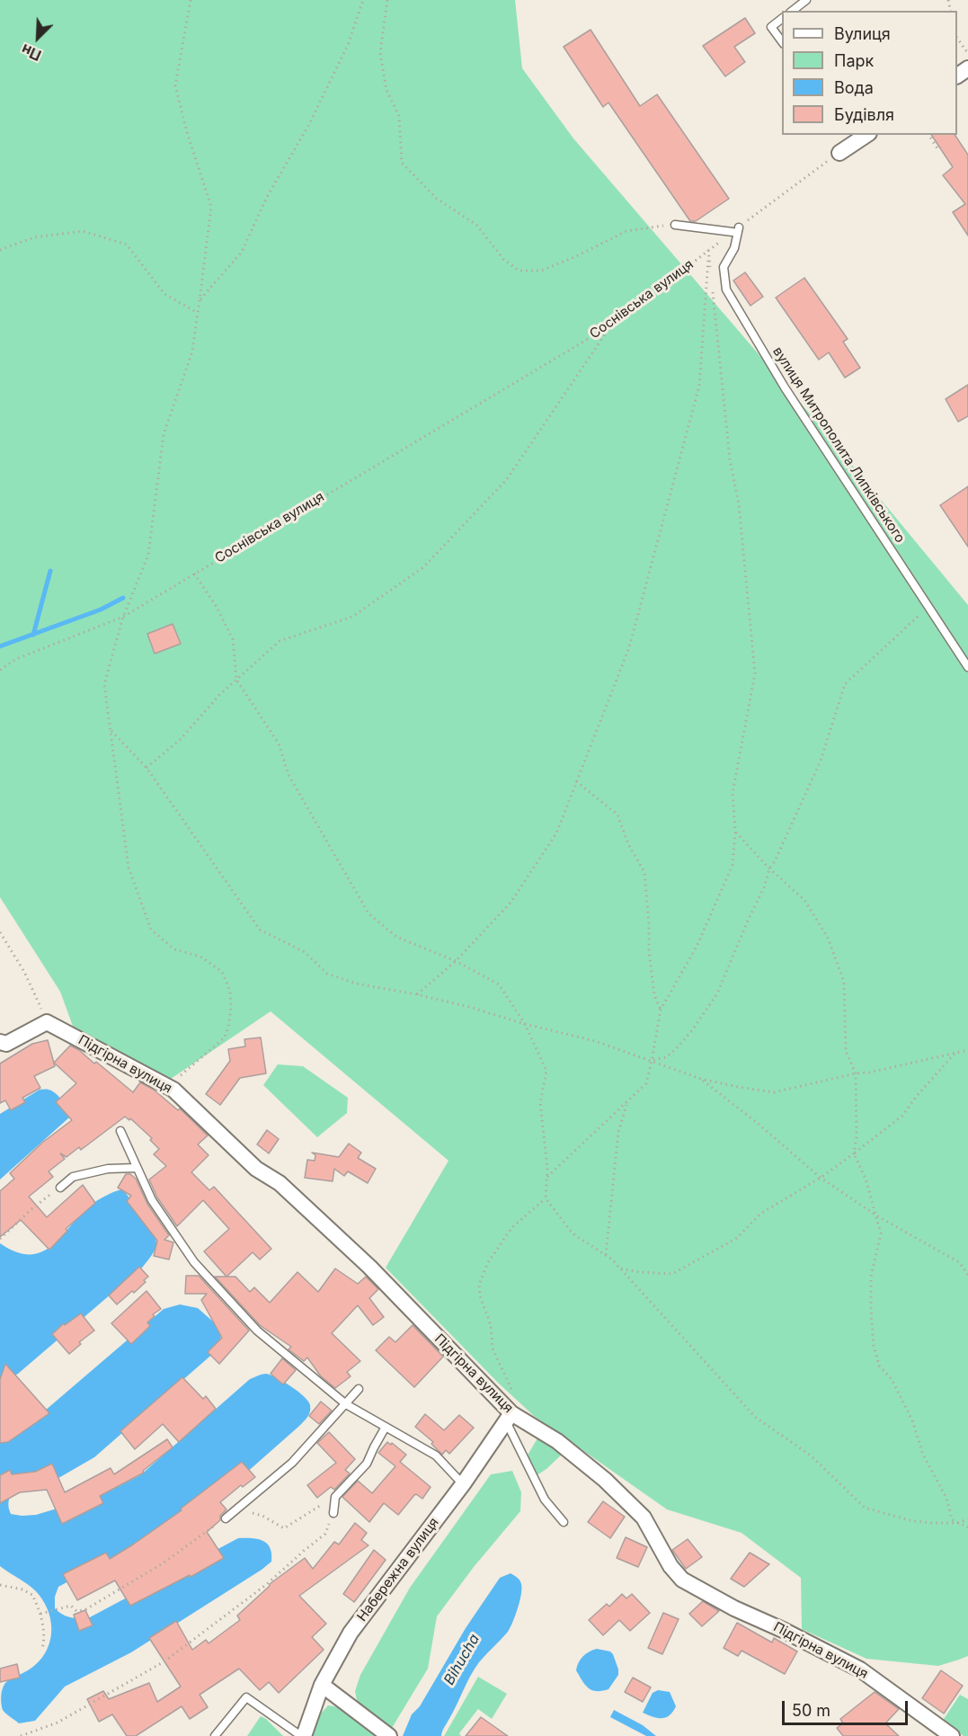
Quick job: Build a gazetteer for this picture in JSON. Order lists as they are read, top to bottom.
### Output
{
  "streets": {
    "street": ["Підгірна вулиця", "Набережна вулиця"],
    "lane": ["вулиця Митрополита Липківського"],
    "path": ["Соснівська вулиця"]
  },
  "crossings": [
    ["Соснівська вулиця", "вулиця Митрополита Липківського"],
    ["Підгірна вулиця", "Набережна вулиця"]
  ],
  "water": ["Bihucha"],
  "legend": [
    "Вулиця",
    "Парк",
    "Вода",
    "Будівля"
  ],
  "scale_bar": "50 m",
  "north": "bottom left"
}
